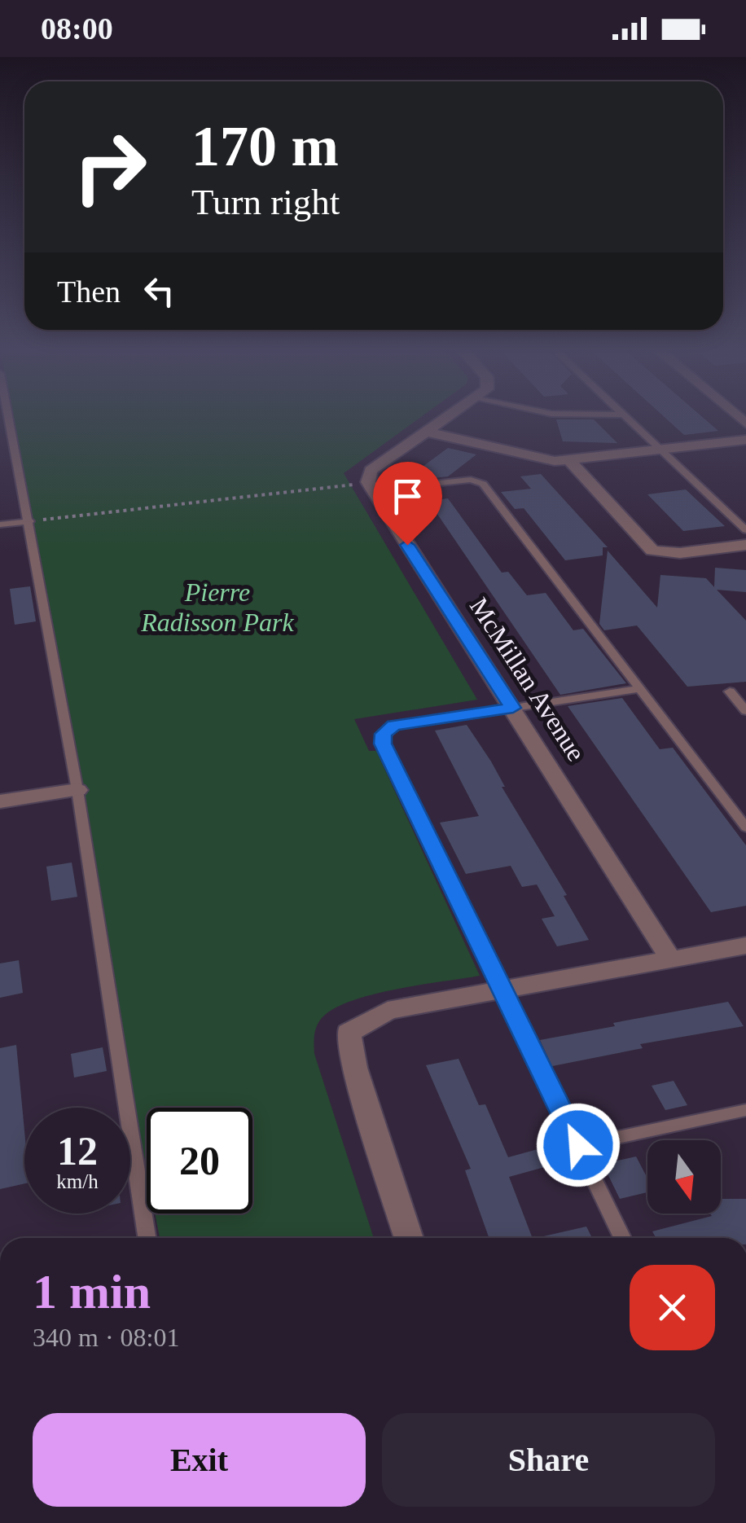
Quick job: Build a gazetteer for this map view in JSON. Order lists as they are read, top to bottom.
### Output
{
  "streets": {
    "street": ["McMillan Avenue"]
  },
  "parks": ["Pierre Radisson Park"],
  "north": "bottom",
  "page": {
    "status": "08:00",
    "turn": ["170 m", "Turn right"],
    "then": "Then",
    "speed": "12 km/h",
    "limit": "20",
    "heading": ["1 min", "340 m · 08:01"],
    "buttons": ["Exit", "Share"]
  }
}
